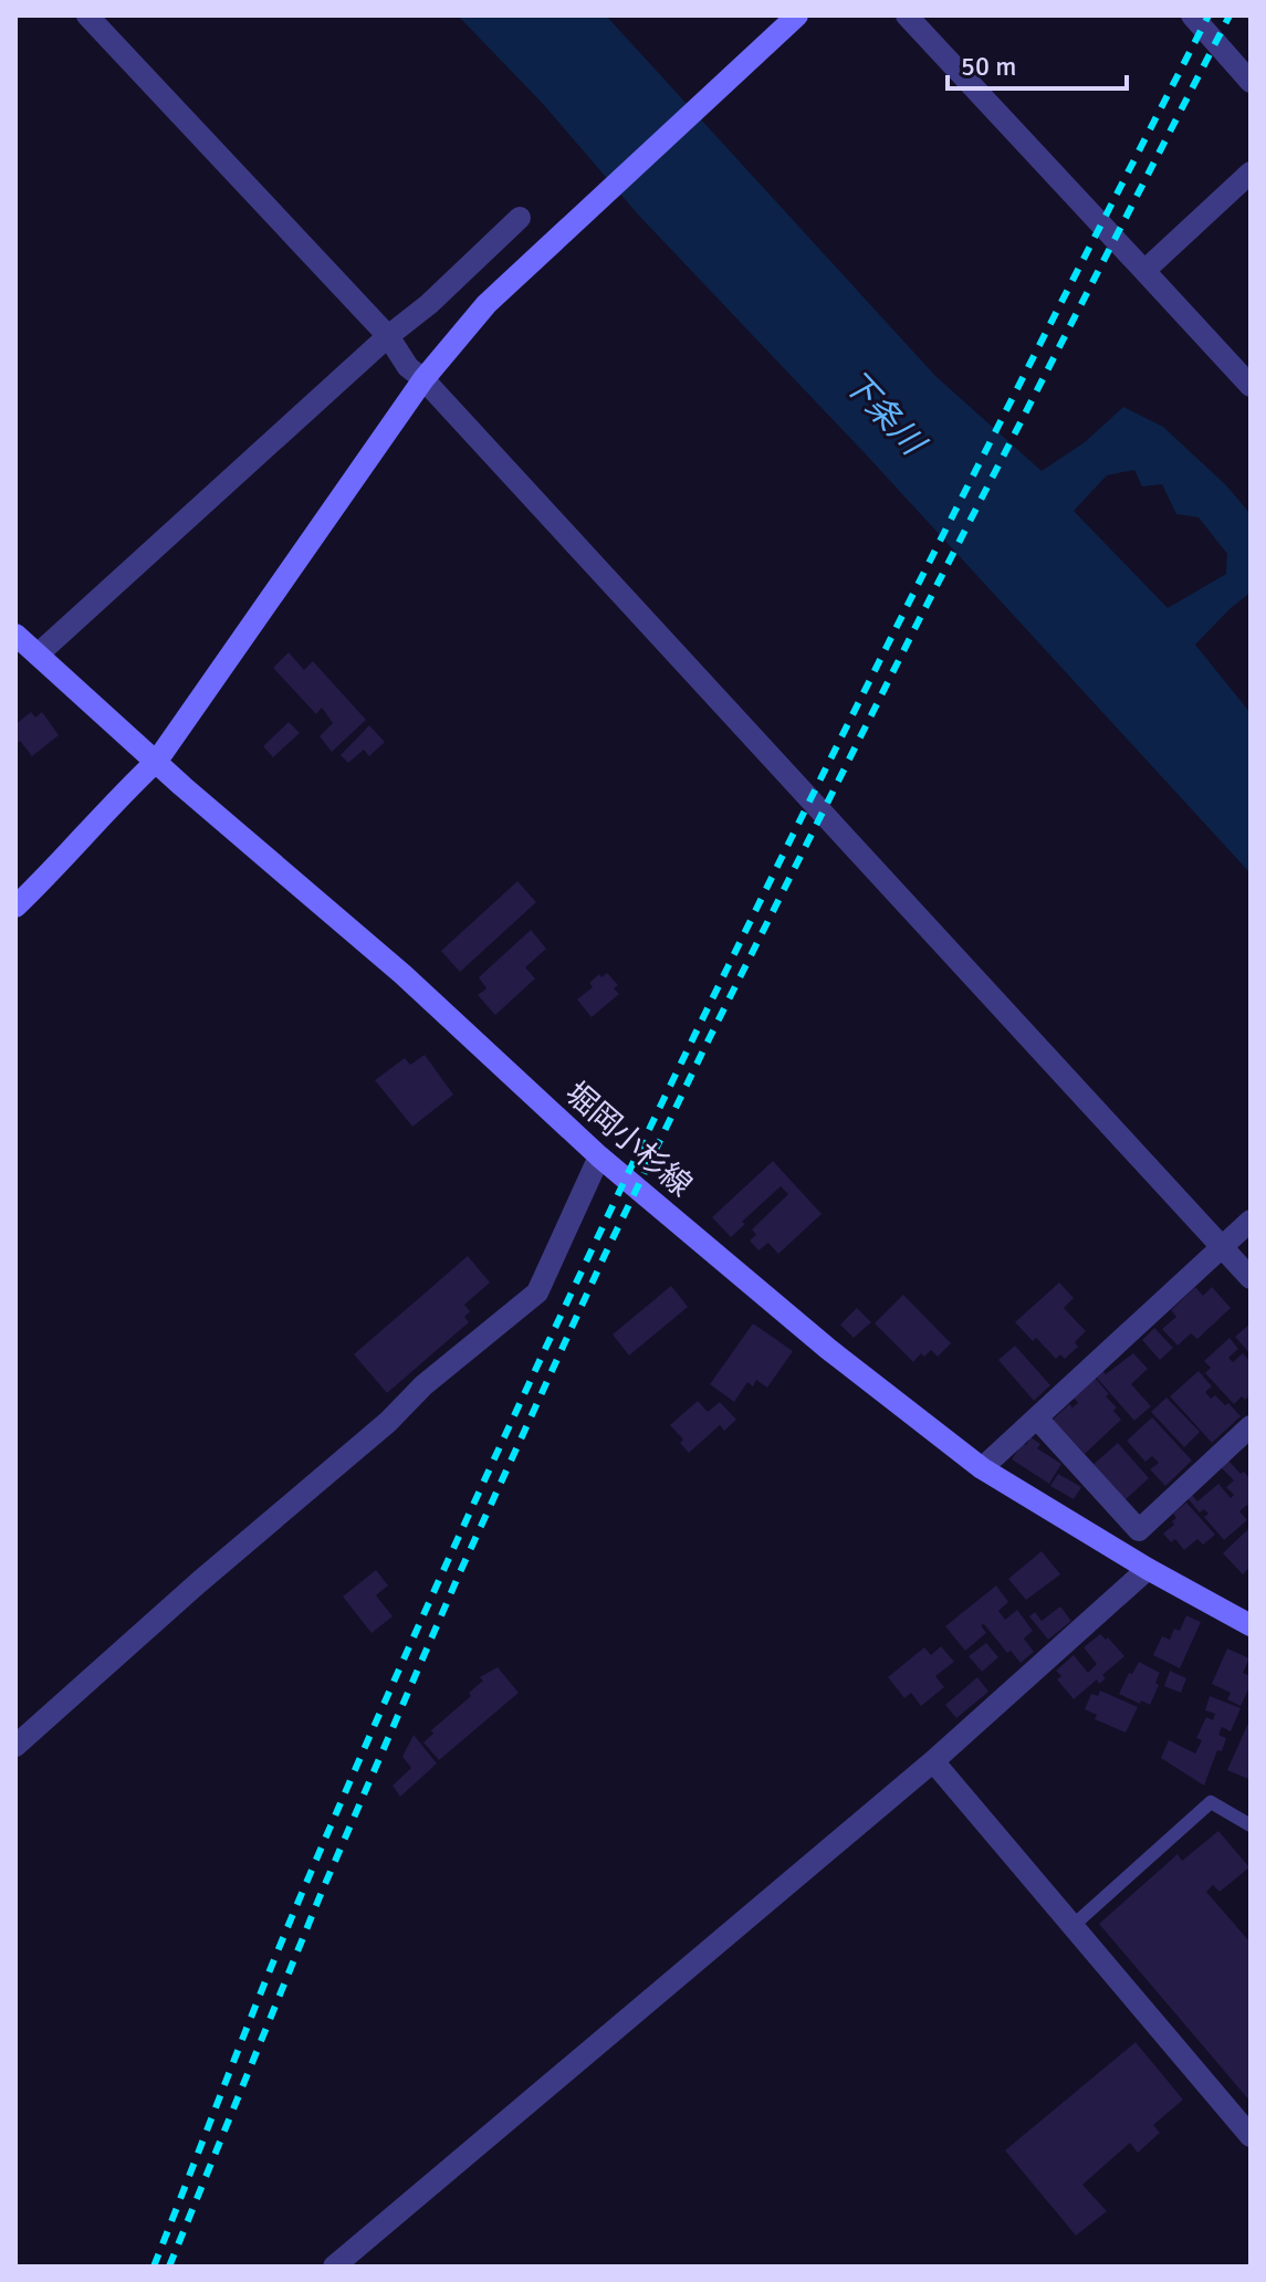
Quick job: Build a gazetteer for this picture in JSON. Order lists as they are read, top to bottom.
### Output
{
  "streets": {
    "main road": ["堀岡小杉線"]
  },
  "water": ["下条川"],
  "scale_bar": "50 m"
}
